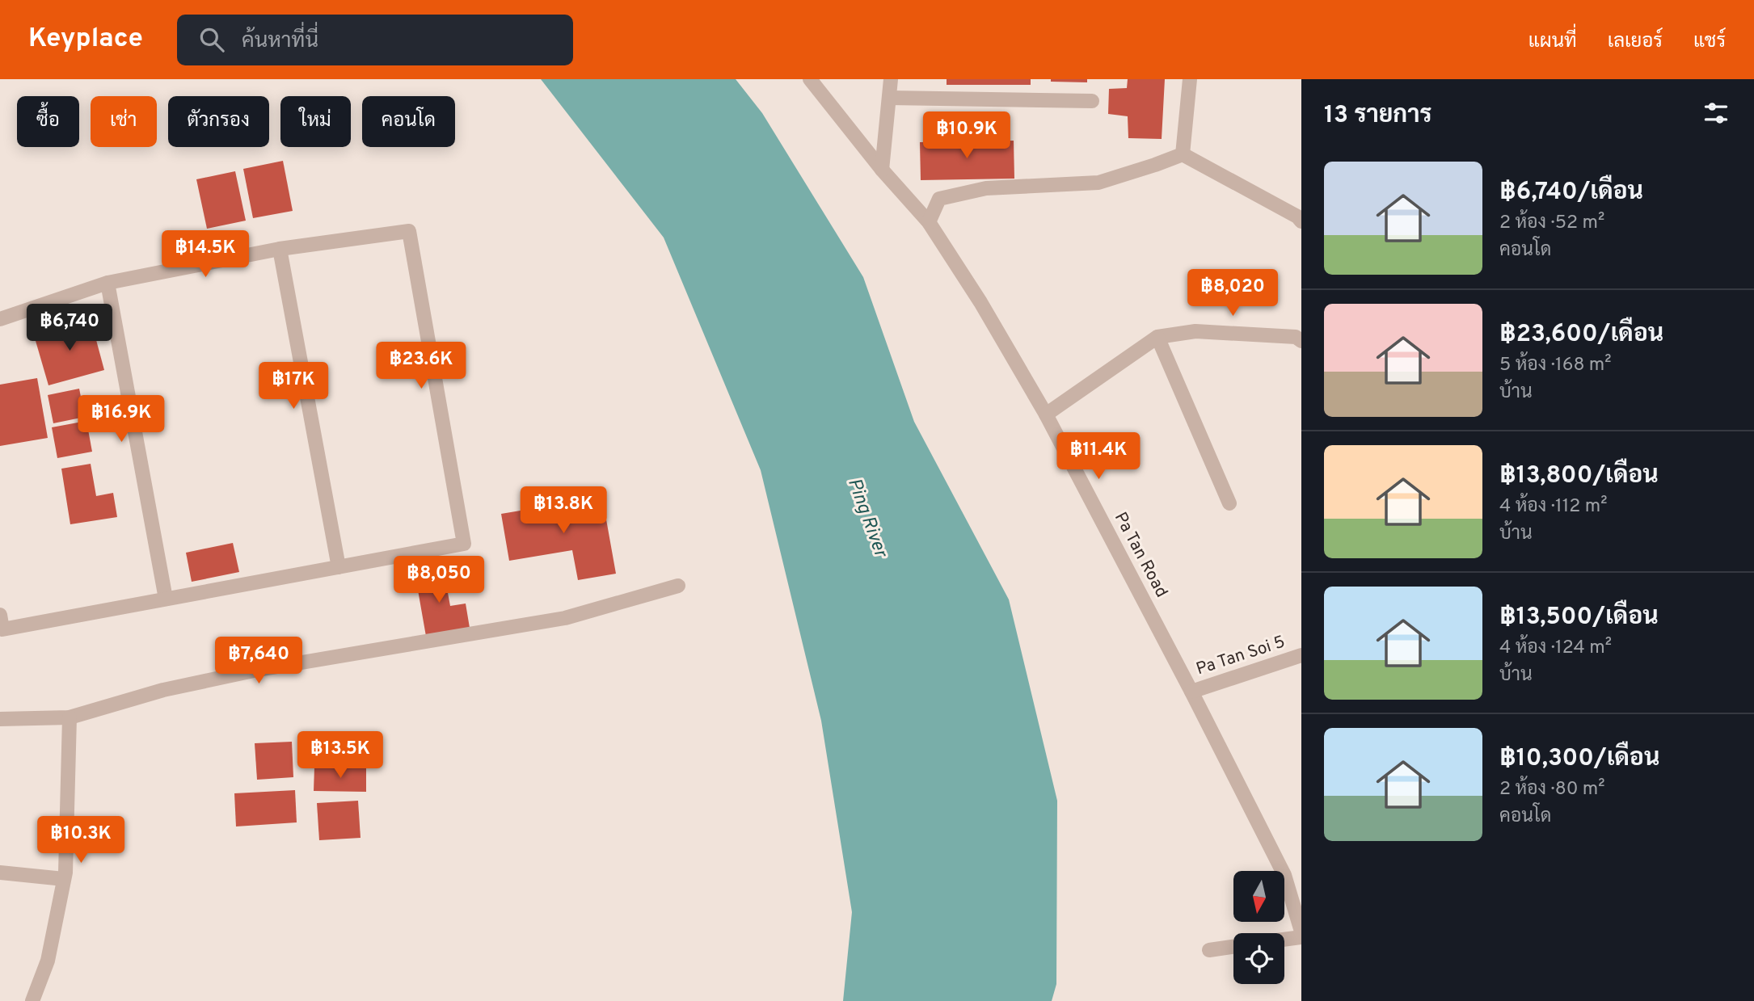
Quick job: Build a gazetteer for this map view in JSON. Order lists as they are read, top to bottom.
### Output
{
  "streets": {
    "street": ["Pa Tan Road", "Pa Tan Soi 5"]
  },
  "crossings": [
    ["Pa Tan Road", "Pa Tan Soi 5"]
  ],
  "water": ["Ping River"],
  "north": "bottom",
  "page": {
    "header": "Keyplace",
    "search": "ค้นหาที่นี่",
    "nav": ["แผนที่", "เลเยอร์", "แชร์"],
    "heading": "13 รายการ",
    "chip": [
      "ซื้อ",
      "เช่า",
      "ตัวกรอง",
      "ใหม่",
      "คอนโด"
    ],
    "price": [
      "฿10.9K",
      "฿14.5K",
      "฿8,020",
      "฿6,740",
      "฿23.6K",
      "฿17K",
      "฿16.9K",
      "฿11.4K",
      "฿13.8K",
      "฿8,050",
      "฿7,640",
      "฿13.5K",
      "฿10.3K"
    ],
    "list": [
      {
        "name": "฿6,740/เดือน",
        "note": "2 ห้อง · 52 m² · คอนโด"
      },
      {
        "name": "฿23,600/เดือน",
        "note": "5 ห้อง · 168 m² · บ้าน"
      },
      {
        "name": "฿13,800/เดือน",
        "note": "4 ห้อง · 112 m² · บ้าน"
      },
      {
        "name": "฿13,500/เดือน",
        "note": "4 ห้อง · 124 m² · บ้าน"
      },
      {
        "name": "฿10,300/เดือน",
        "note": "2 ห้อง · 80 m² · คอนโด"
      }
    ]
  }
}
